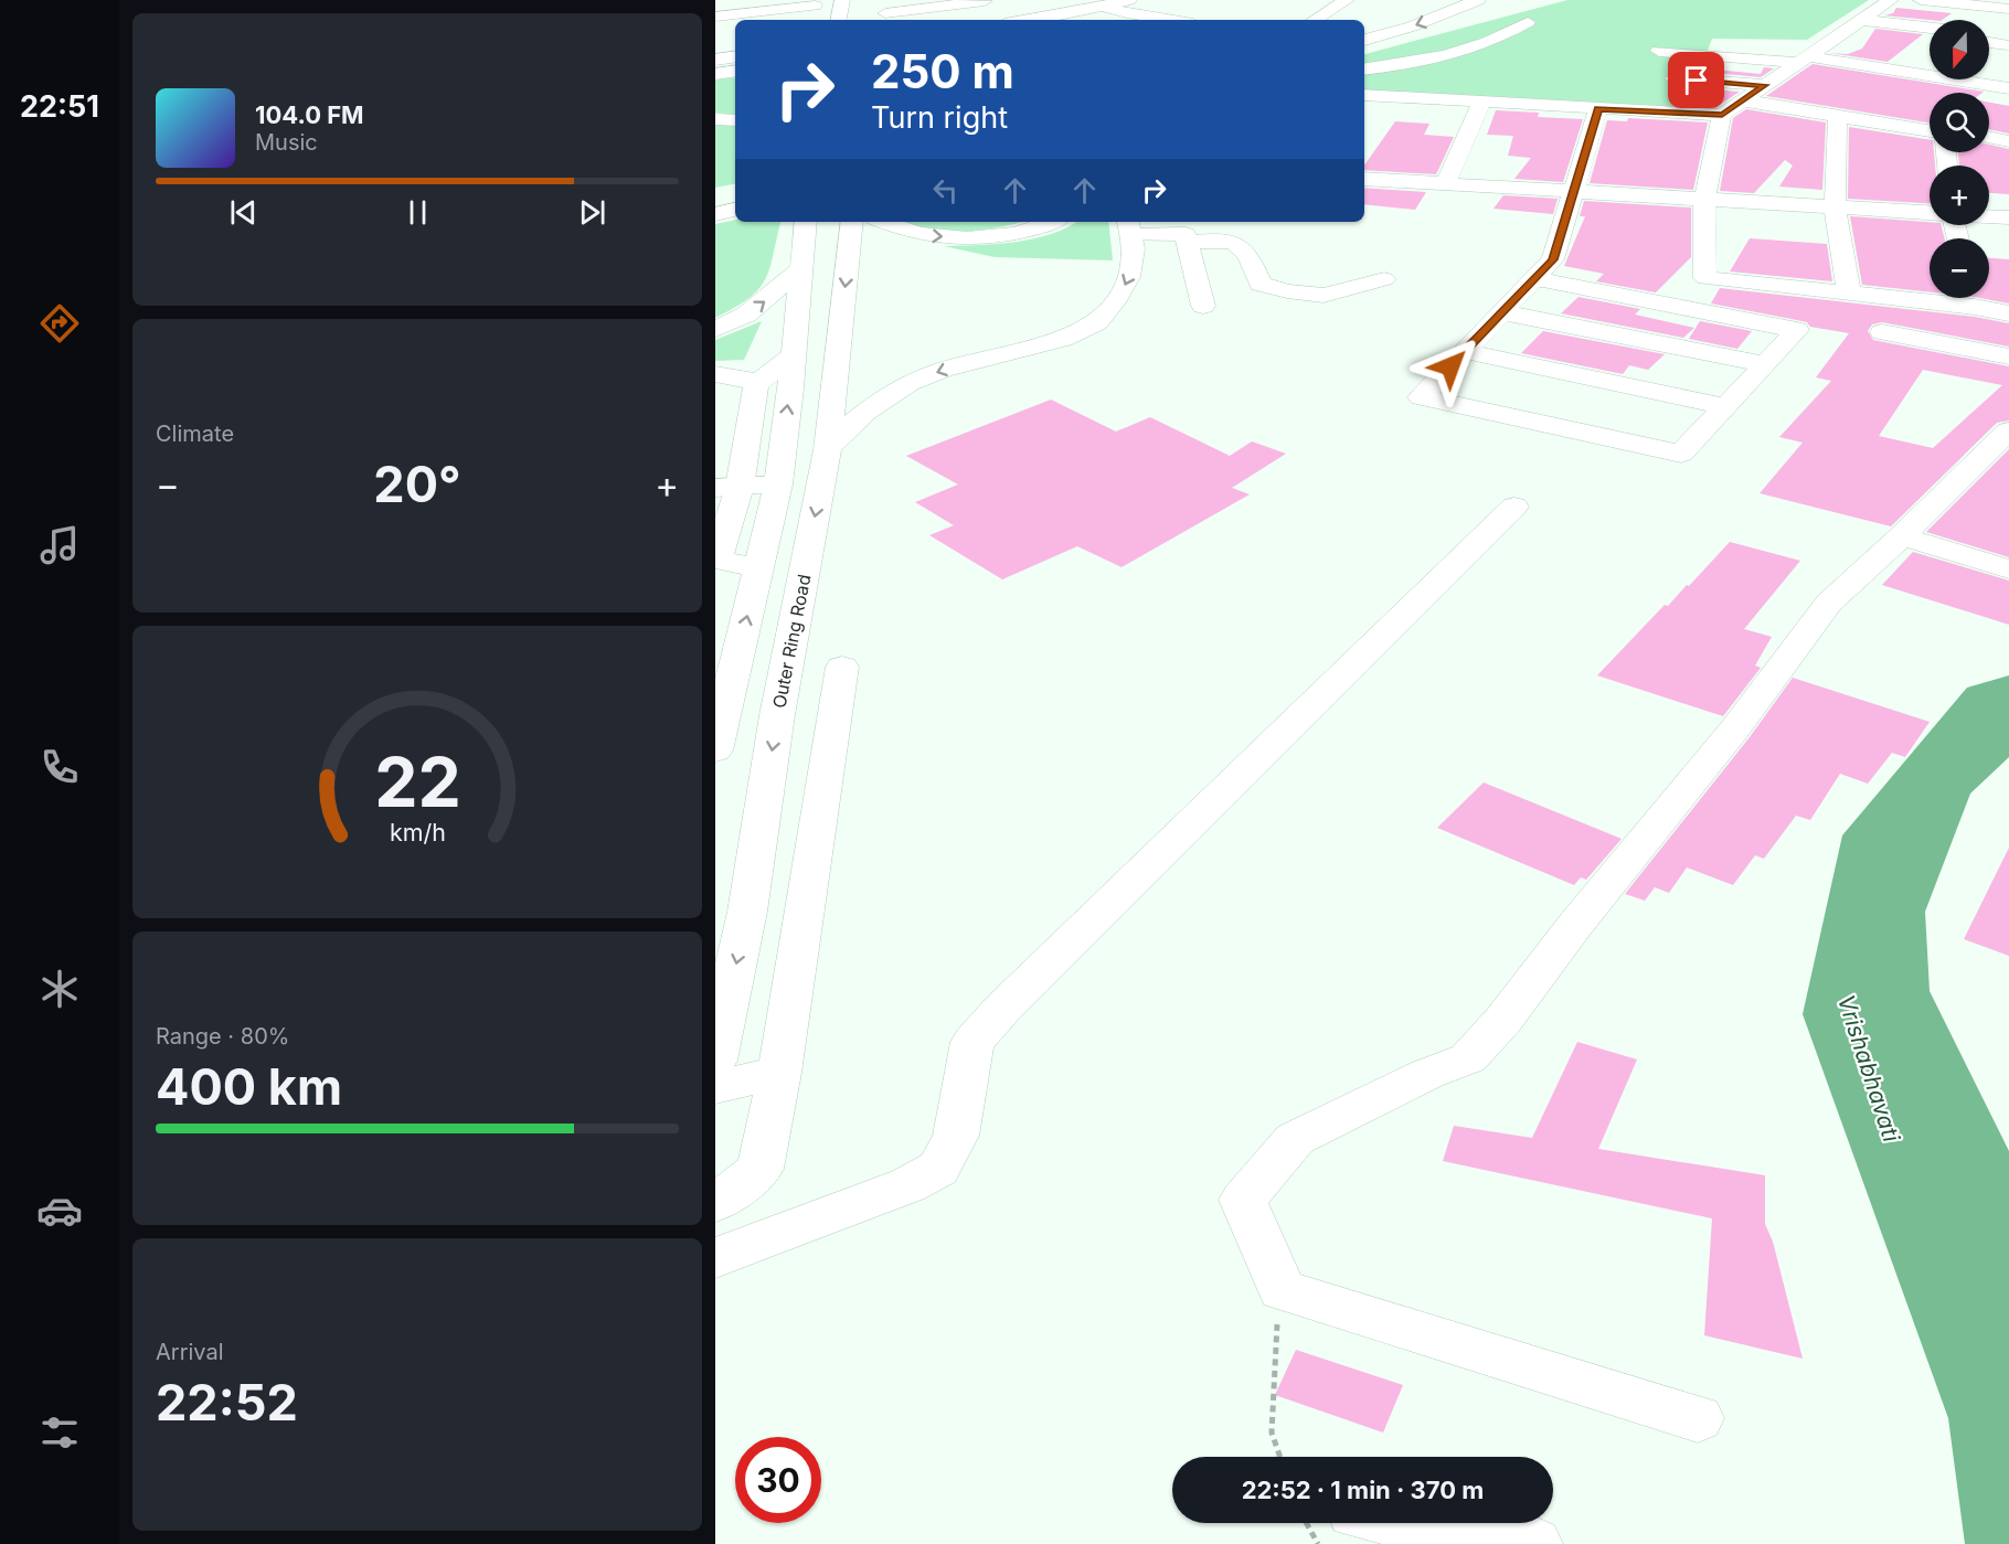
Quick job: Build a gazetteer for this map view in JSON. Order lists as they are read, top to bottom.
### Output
{
  "streets": {
    "main road": ["Outer Ring Road"]
  },
  "water": ["Vrishabhavati"],
  "north": "bottom",
  "page": {
    "tabs": "22:51",
    "map_buttons": ["+", "−"],
    "turn": ["250 m", "Turn right"],
    "song": ["104.0 FM", "Music"],
    "tile": [
      "Climate",
      ["Range · 80%", "400 km"],
      ["Arrival", "22:52"]
    ],
    "heat": ["−", "20°", "+"],
    "limit": "30",
    "trip": "22:52 · 1 min · 370 m",
    "gauge": ["22", "km/h"]
  }
}
